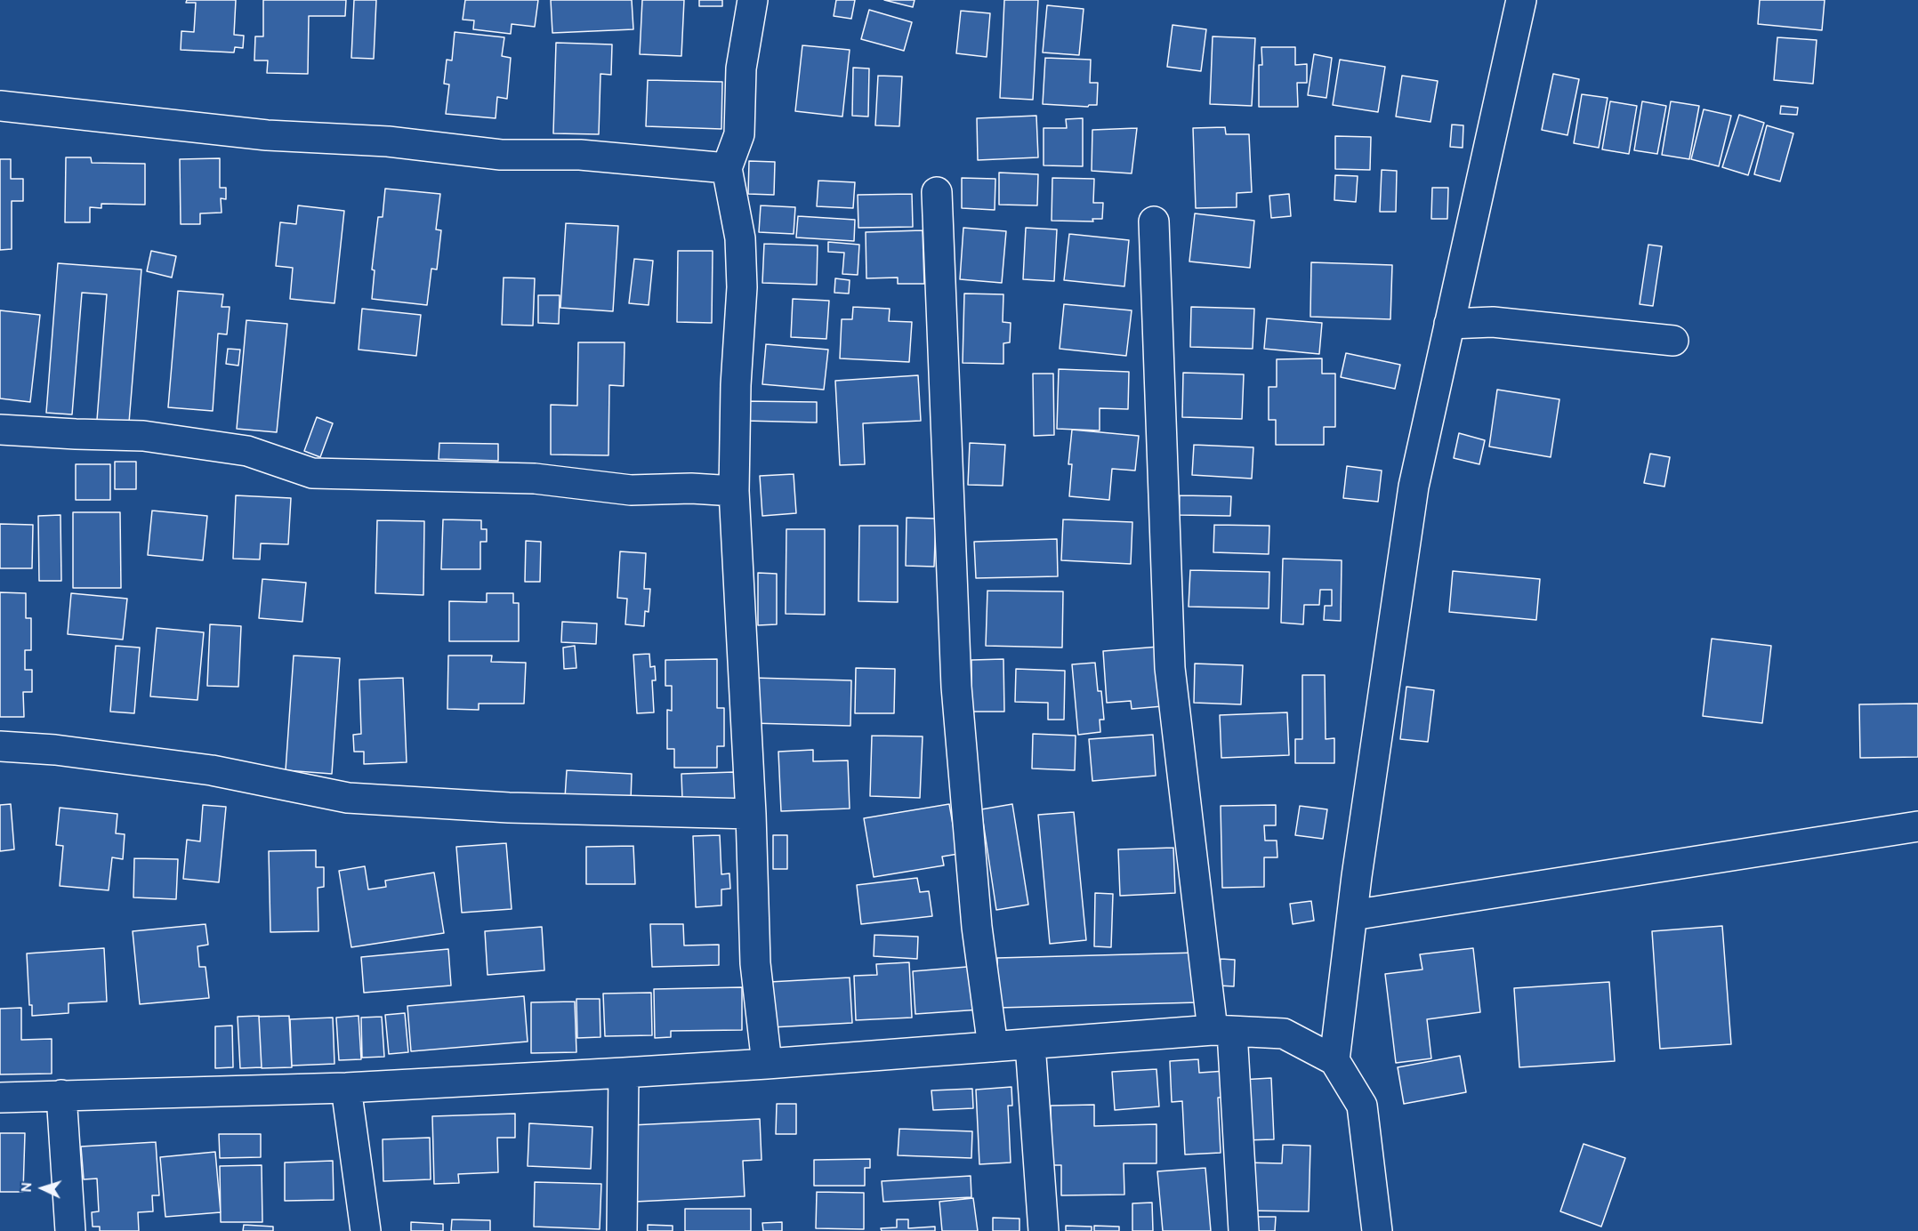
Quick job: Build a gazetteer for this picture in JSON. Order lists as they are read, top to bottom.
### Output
{
  "north": "left"
}
